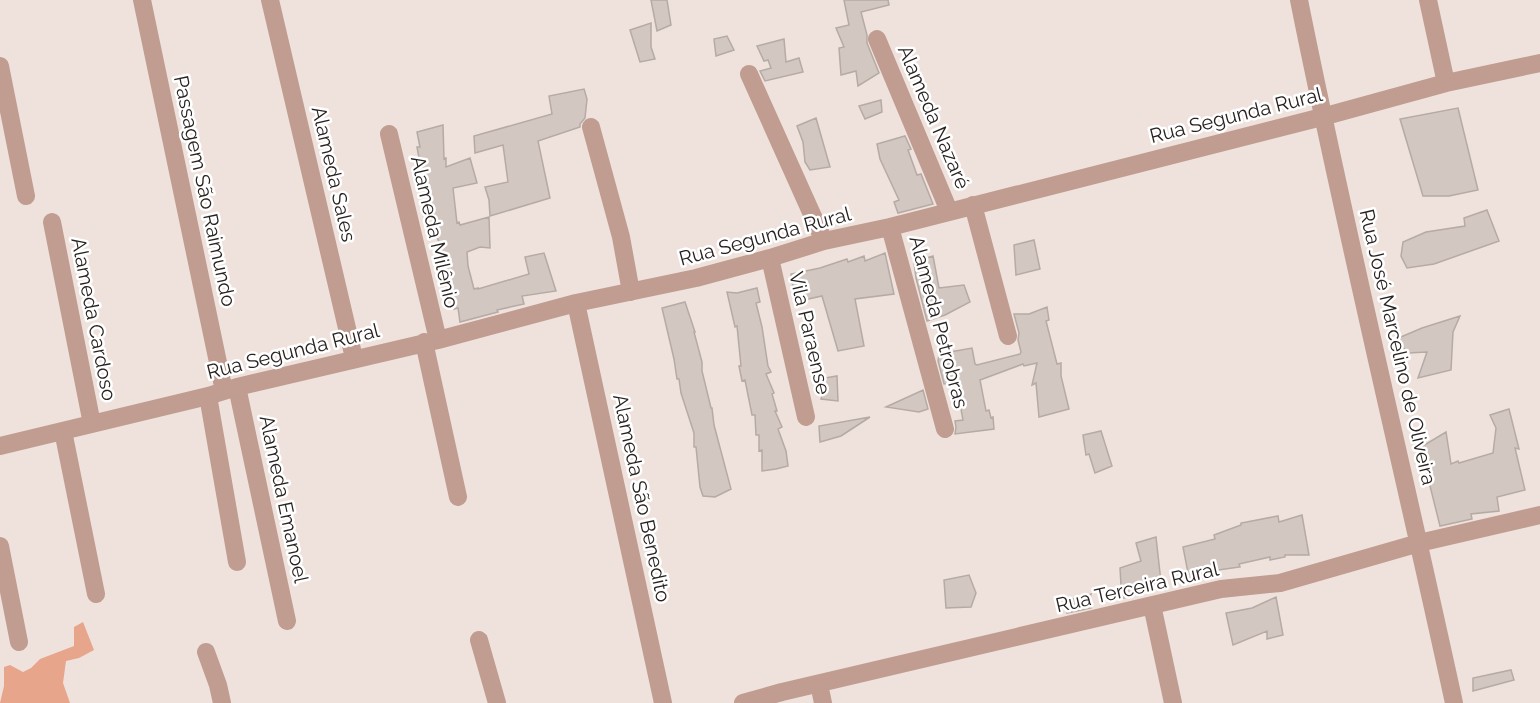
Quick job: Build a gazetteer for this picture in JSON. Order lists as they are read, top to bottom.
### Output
{
  "streets": {
    "street": [
      "Rua Segunda Rural",
      "Alameda Nazaré",
      "Alameda Sales",
      "Passagem São Raimundo",
      "Alameda Milênio",
      "Alameda Cardoso",
      "Alameda Petrobras",
      "Vila Paraense",
      "Rua José Marcelino de Oliveira",
      "Alameda São Benedito",
      "Alameda Emanoel",
      "Rua Terceira Rural"
    ]
  },
  "crossings": [
    ["Rua Segunda Rural", "Alameda Nazaré"],
    ["Rua Segunda Rural", "Alameda Sales"],
    ["Rua Segunda Rural", "Passagem São Raimundo"],
    ["Rua Segunda Rural", "Alameda Milênio"],
    ["Rua Segunda Rural", "Alameda Cardoso"],
    ["Rua Segunda Rural", "Alameda Petrobras"],
    ["Rua Segunda Rural", "Vila Paraense"],
    ["Rua Segunda Rural", "Rua José Marcelino de Oliveira"],
    ["Rua Segunda Rural", "Alameda São Benedito"],
    ["Rua Segunda Rural", "Alameda Emanoel"],
    ["Passagem São Raimundo", "Alameda Emanoel"],
    ["Rua José Marcelino de Oliveira", "Rua Terceira Rural"]
  ]
}
